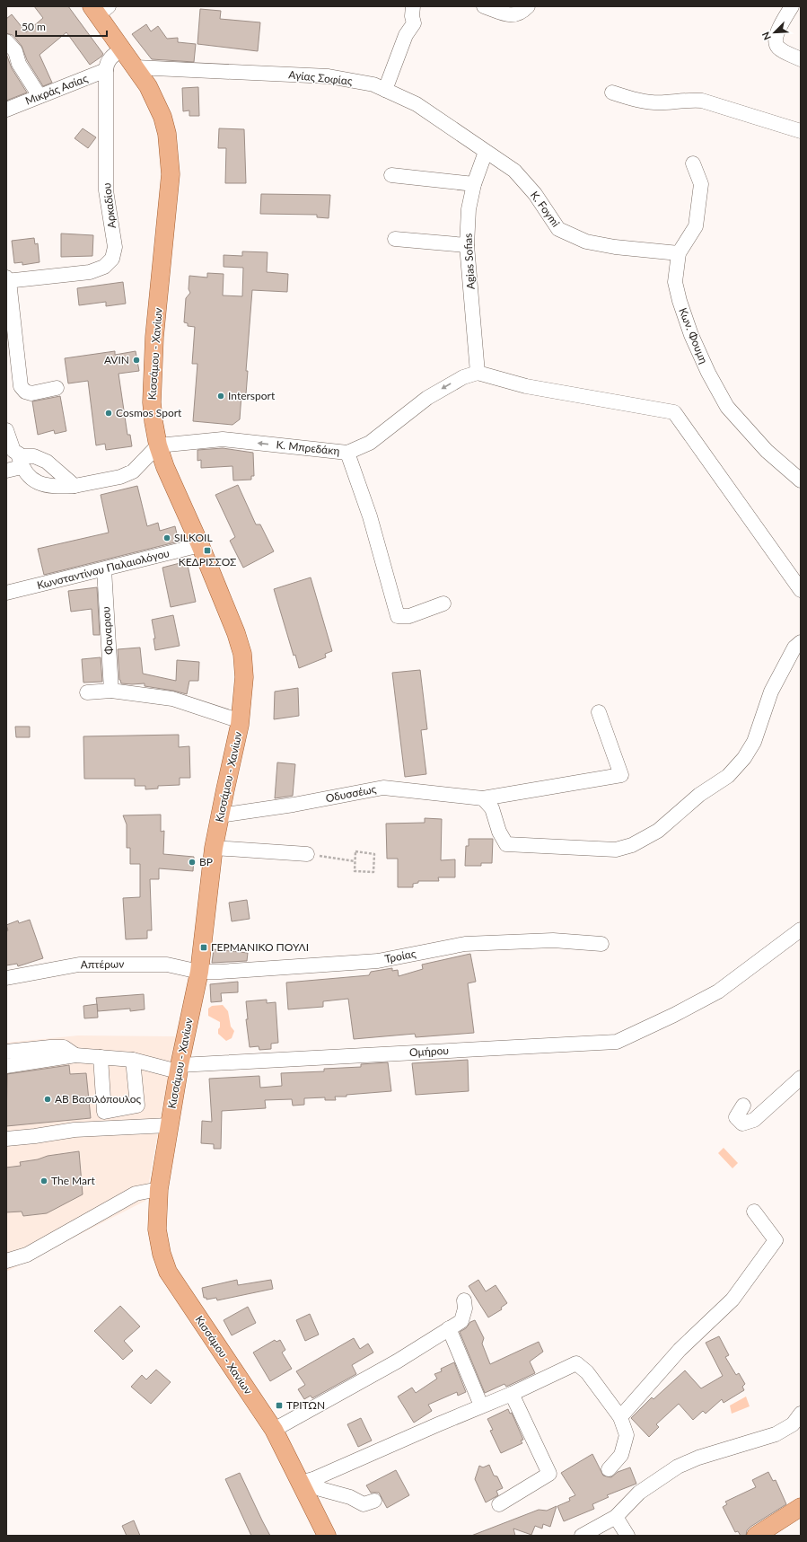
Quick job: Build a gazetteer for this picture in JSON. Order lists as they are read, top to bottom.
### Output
{
  "streets": {
    "main road": ["Κισσάμου - Χανίων"],
    "street": [
      "Αγίας Σοφίας",
      "Μικράς Ασίας",
      "Αρκαδίου",
      "K. Foymi",
      "Agias Sofias",
      "Κων. Φουμη",
      "Κ. Μπρεδάκη",
      "Κωνσταντίνου Παλαιολόγου",
      "Φαναριου",
      "Οδυσσέως",
      "Τροίας",
      "Απτέρων",
      "Ομήρου"
    ]
  },
  "crossings": [
    ["Αγίας Σοφίας", "K. Foymi"],
    ["Αγίας Σοφίας", "Agias Sofias"],
    ["Αγίας Σοφίας", "Κισσάμου - Χανίων"],
    ["Μικράς Ασίας", "Αρκαδίου"],
    ["Αρκαδίου", "Κισσάμου - Χανίων"],
    ["K. Foymi", "Agias Sofias"],
    ["K. Foymi", "Κων. Φουμη"],
    ["Agias Sofias", "Κ. Μπρεδάκη"],
    ["Κισσάμου - Χανίων", "Κ. Μπρεδάκη"],
    ["Κισσάμου - Χανίων", "Κωνσταντίνου Παλαιολόγου"],
    ["Κισσάμου - Χανίων", "Οδυσσέως"],
    ["Κισσάμου - Χανίων", "Τροίας"],
    ["Κισσάμου - Χανίων", "Απτέρων"],
    ["Κισσάμου - Χανίων", "Ομήρου"],
    ["Κωνσταντίνου Παλαιολόγου", "Φαναριου"],
    ["Τροίας", "Απτέρων"]
  ],
  "one_way": ["Κ. Μπρεδάκη"],
  "places": {
    "other": [
      "AVIN",
      "Intersport",
      "Cosmos Sport",
      "SILKOIL",
      "BP",
      "ΑΒ Βασιλόπουλος",
      "The Mart"
    ],
    "transit": ["ΚΕΔΡΙΣΣΟΣ", "ΓΕΡΜΑΝΙΚΟ ΠΟΥΛΙ", "ΤΡΙΤΩΝ"]
  },
  "scale_bar": "50 m",
  "north": "bottom left"
}
